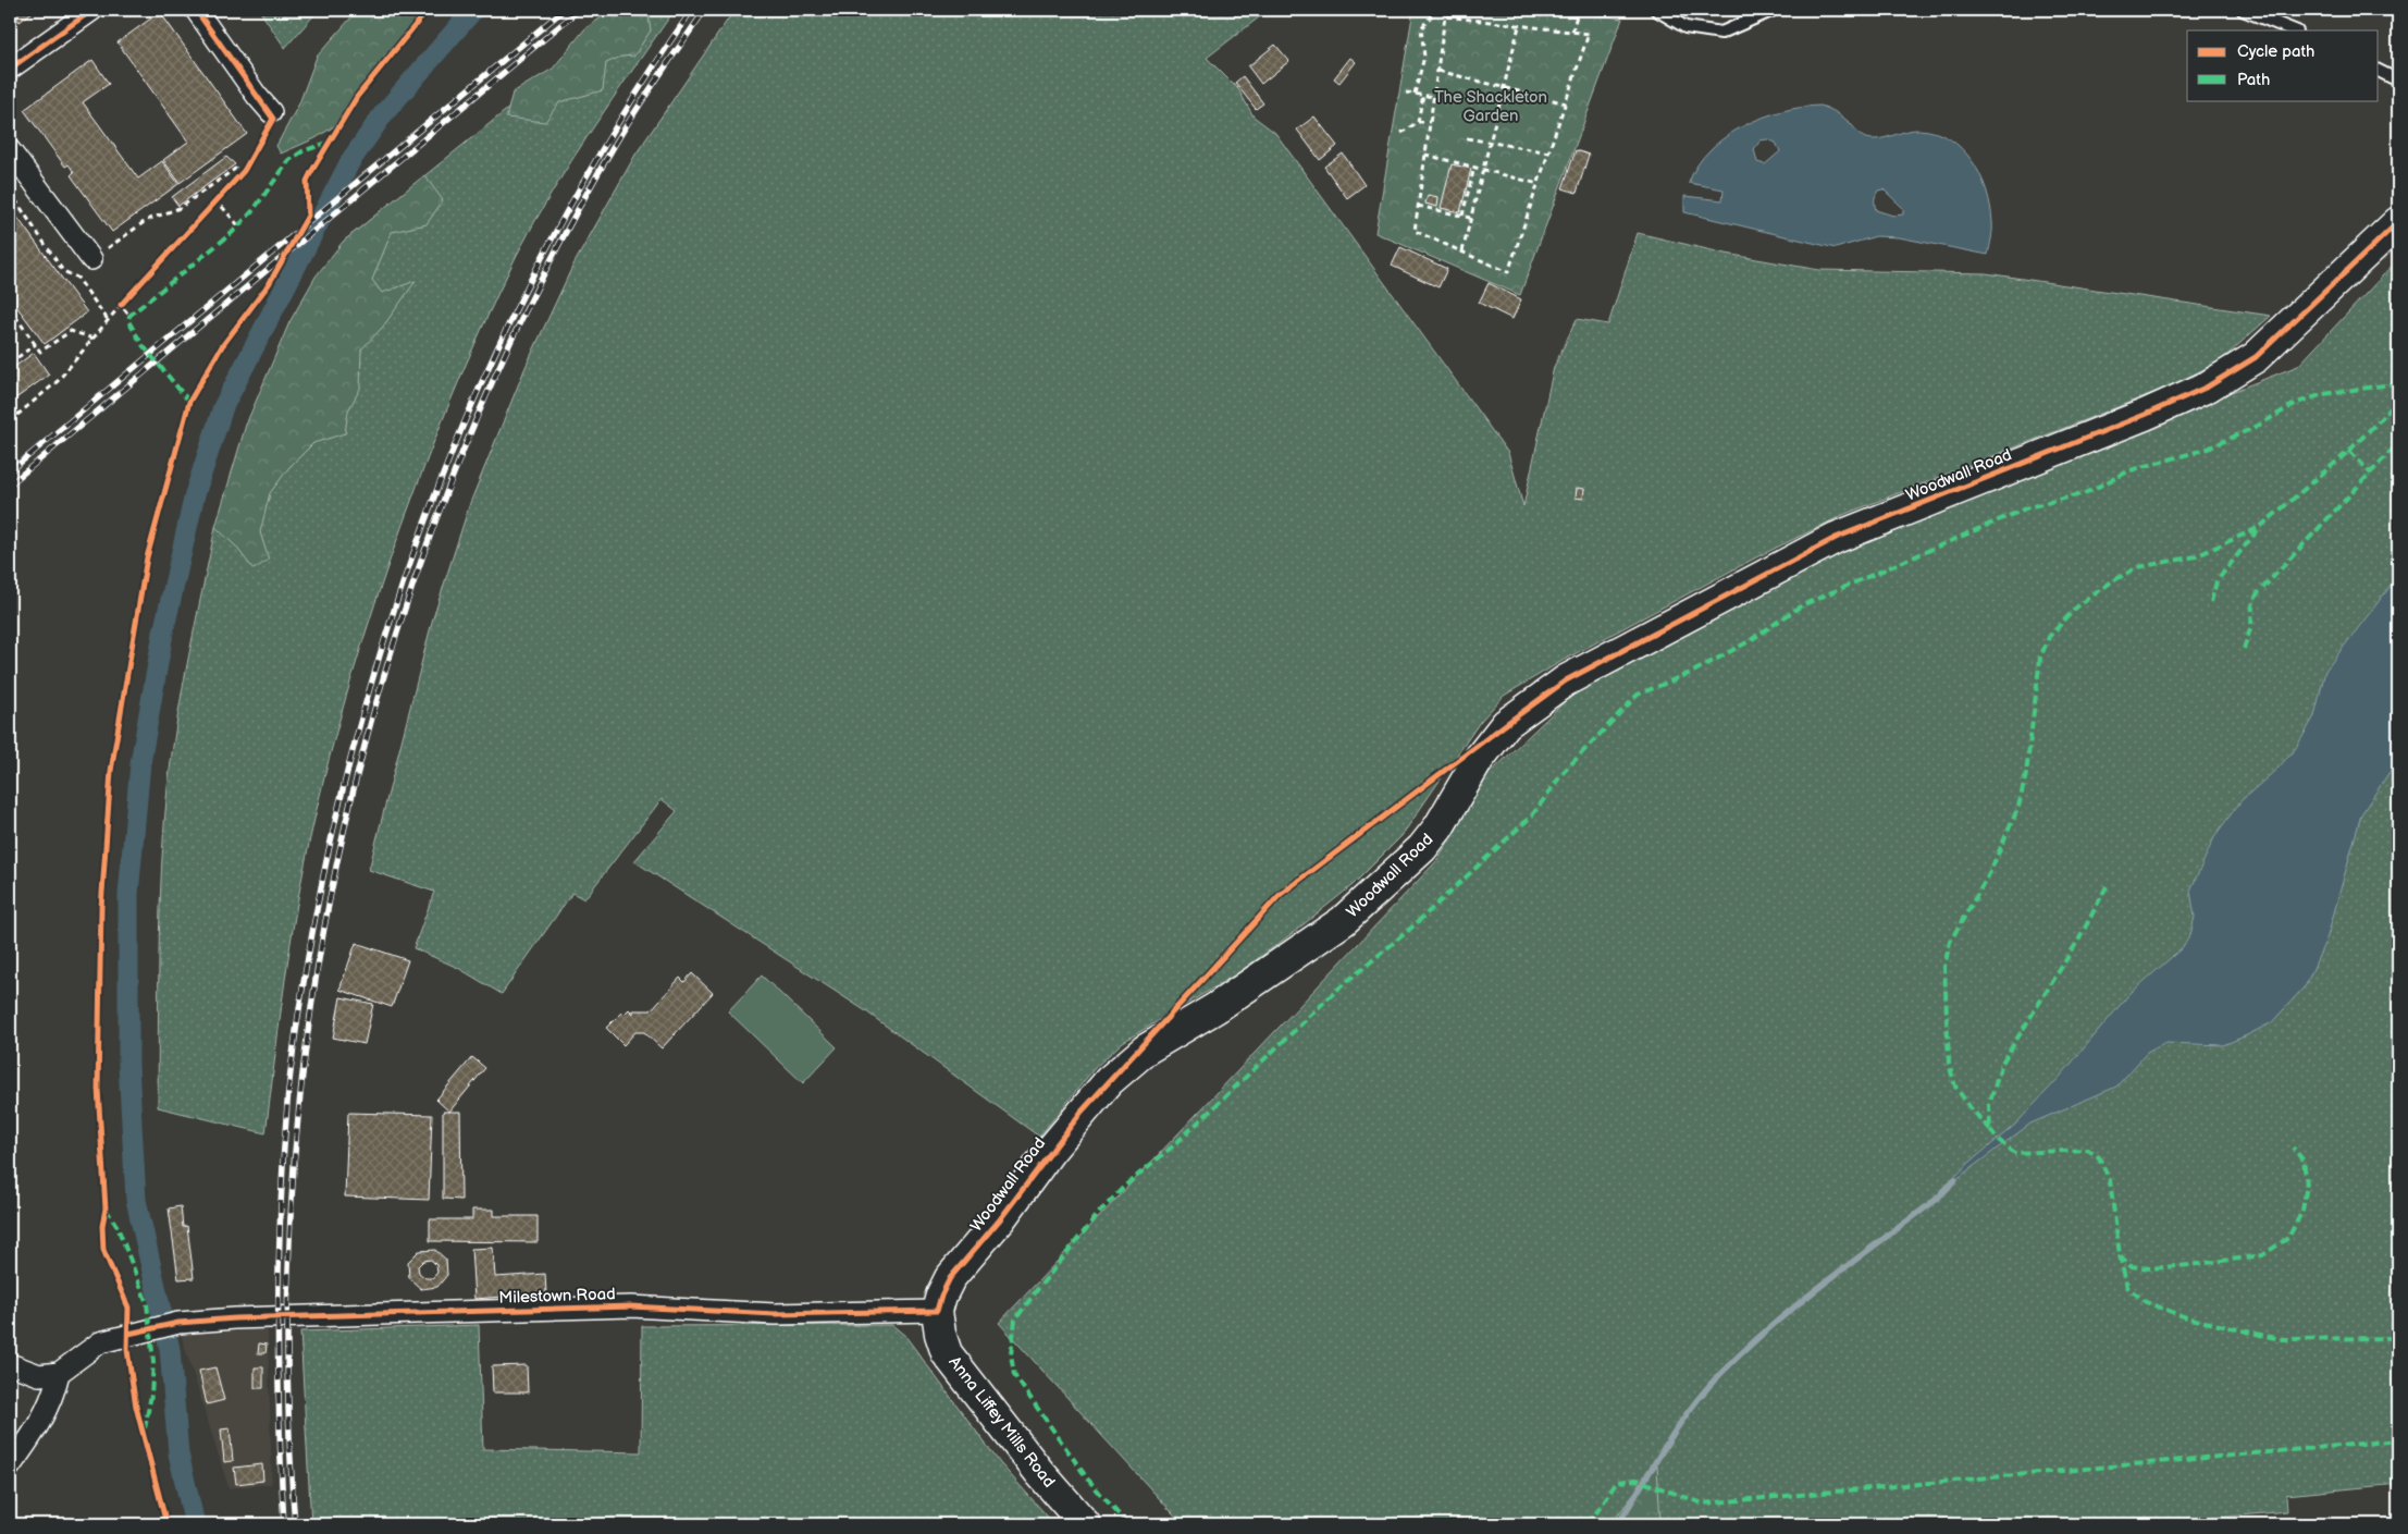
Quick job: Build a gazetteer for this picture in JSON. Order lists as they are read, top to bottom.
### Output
{
  "streets": {
    "main road": ["Woodwall Road", "Anna Liffey Mills Road"],
    "street": ["Milestown Road"]
  },
  "crossings": [
    ["Woodwall Road", "Milestown Road"],
    ["Woodwall Road", "Anna Liffey Mills Road"],
    ["Milestown Road", "Anna Liffey Mills Road"]
  ],
  "parks": ["The Shackleton Garden"],
  "legend": ["Cycle path", "Path"]
}
